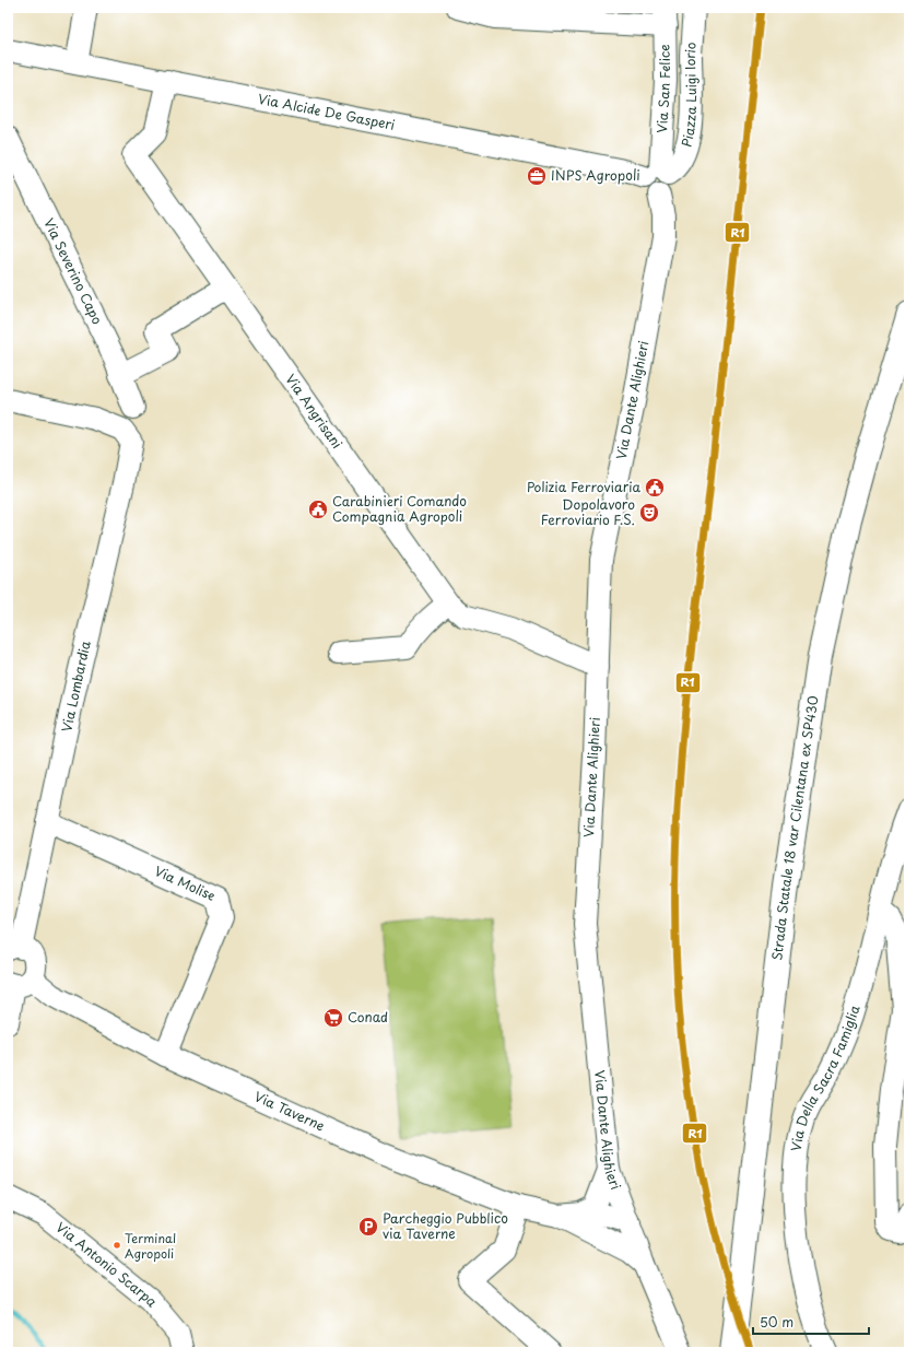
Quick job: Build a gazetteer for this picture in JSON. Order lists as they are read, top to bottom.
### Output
{
  "streets": {
    "highway": ["Strada Statale 18 var Cilentana ex SP430"],
    "street": [
      "Via San Felice",
      "Piazza Luigi Iorio",
      "Via Alcide De Gasperi",
      "Via Severino Capo",
      "Via Dante Alighieri",
      "Via Angrisani",
      "Via Lombardia",
      "Via Molise",
      "Via Della Sacra Famiglia",
      "Via Taverne",
      "Via Antonio Scarpa"
    ]
  },
  "crossings": [
    ["Via San Felice", "Piazza Luigi Iorio"],
    ["Via San Felice", "Via Alcide De Gasperi"],
    ["Via San Felice", "Via Dante Alighieri"],
    ["Piazza Luigi Iorio", "Via Alcide De Gasperi"],
    ["Piazza Luigi Iorio", "Via Dante Alighieri"],
    ["Via Alcide De Gasperi", "Via Dante Alighieri"],
    ["Via Alcide De Gasperi", "Via Angrisani"],
    ["Via Dante Alighieri", "Via Angrisani"],
    ["Via Dante Alighieri", "Via Taverne"],
    ["Via Lombardia", "Via Molise"],
    ["Via Molise", "Via Taverne"]
  ],
  "places": {
    "office": ["INPS Agropoli"],
    "public building": ["Polizia Ferroviaria", "Carabinieri Comando Compagnia Agropoli"],
    "theatre": ["Dopolavoro Ferroviario F.S."],
    "supermarket": ["Conad"],
    "parking": ["Parcheggio Pubblico via Taverne"],
    "other": ["Terminal Agropoli"]
  },
  "lines": ["transit line R1"],
  "scale_bar": "50 m"
}
